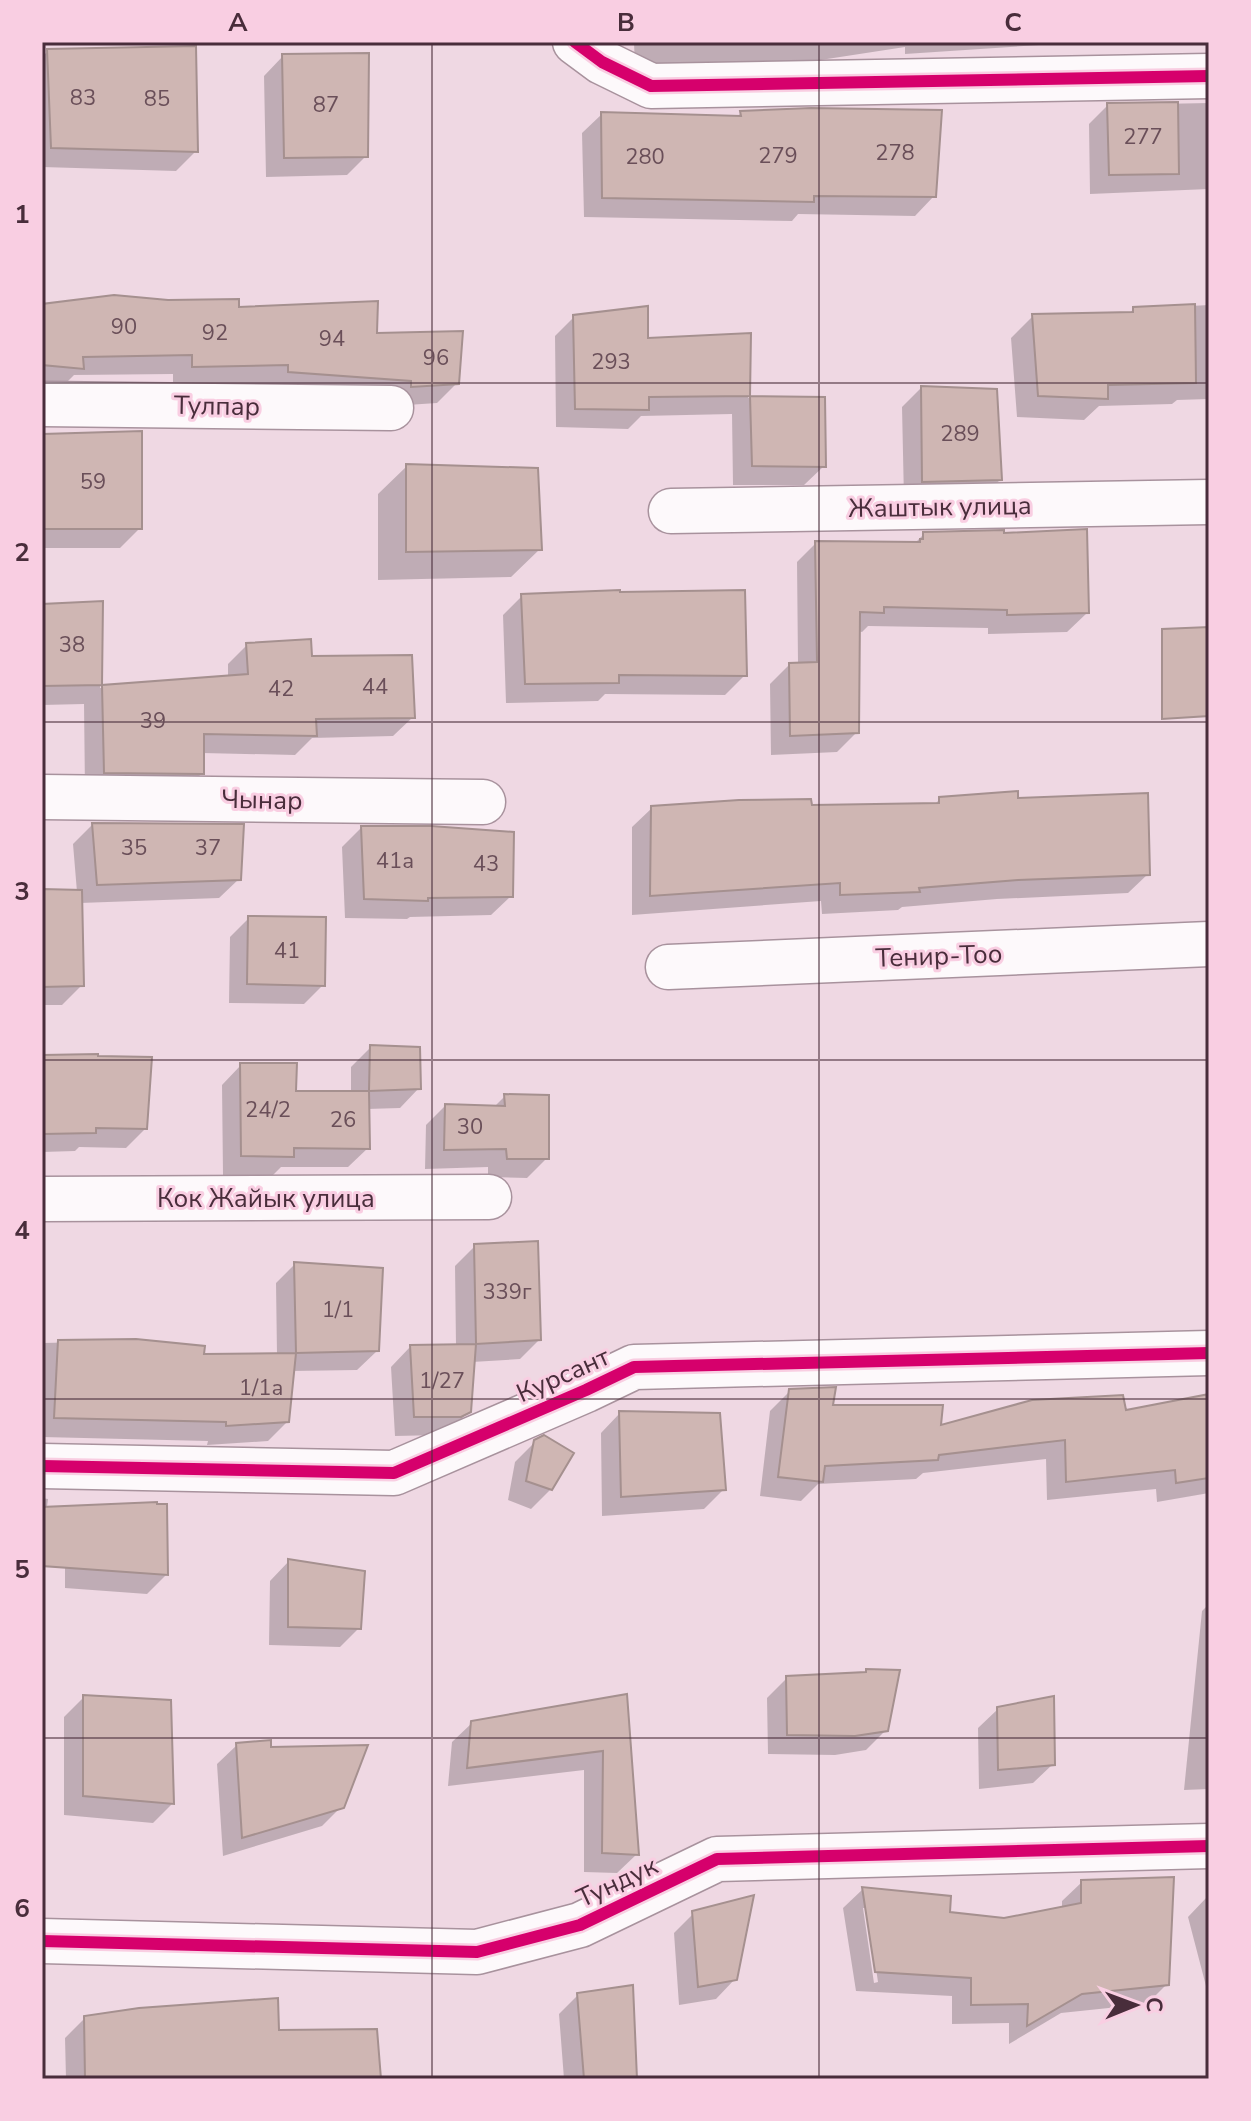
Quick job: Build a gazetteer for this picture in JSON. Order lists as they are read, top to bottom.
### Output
{
  "streets": {
    "street": [
      "Тулпар",
      "Жаштык улица",
      "Чынар",
      "Тенир-Тоо",
      "Кок Жайык улица",
      "Курсант",
      "Тундук"
    ]
  },
  "house_numbers": [
    "83",
    "85",
    "87",
    "277",
    "278",
    "279",
    "280",
    "90",
    "92",
    "94",
    "96",
    "293",
    "289",
    "59",
    "38",
    "44",
    "42",
    "39",
    "35",
    "37",
    "41а",
    "43",
    "41",
    "24/2",
    "26",
    "30",
    "339г",
    "1/1",
    "1/27",
    "1/1а"
  ],
  "north": "right",
  "grid": {
    "columns": ["A", "B", "C"],
    "rows": [
      "1",
      "2",
      "3",
      "4",
      "5",
      "6"
    ]
  }
}
